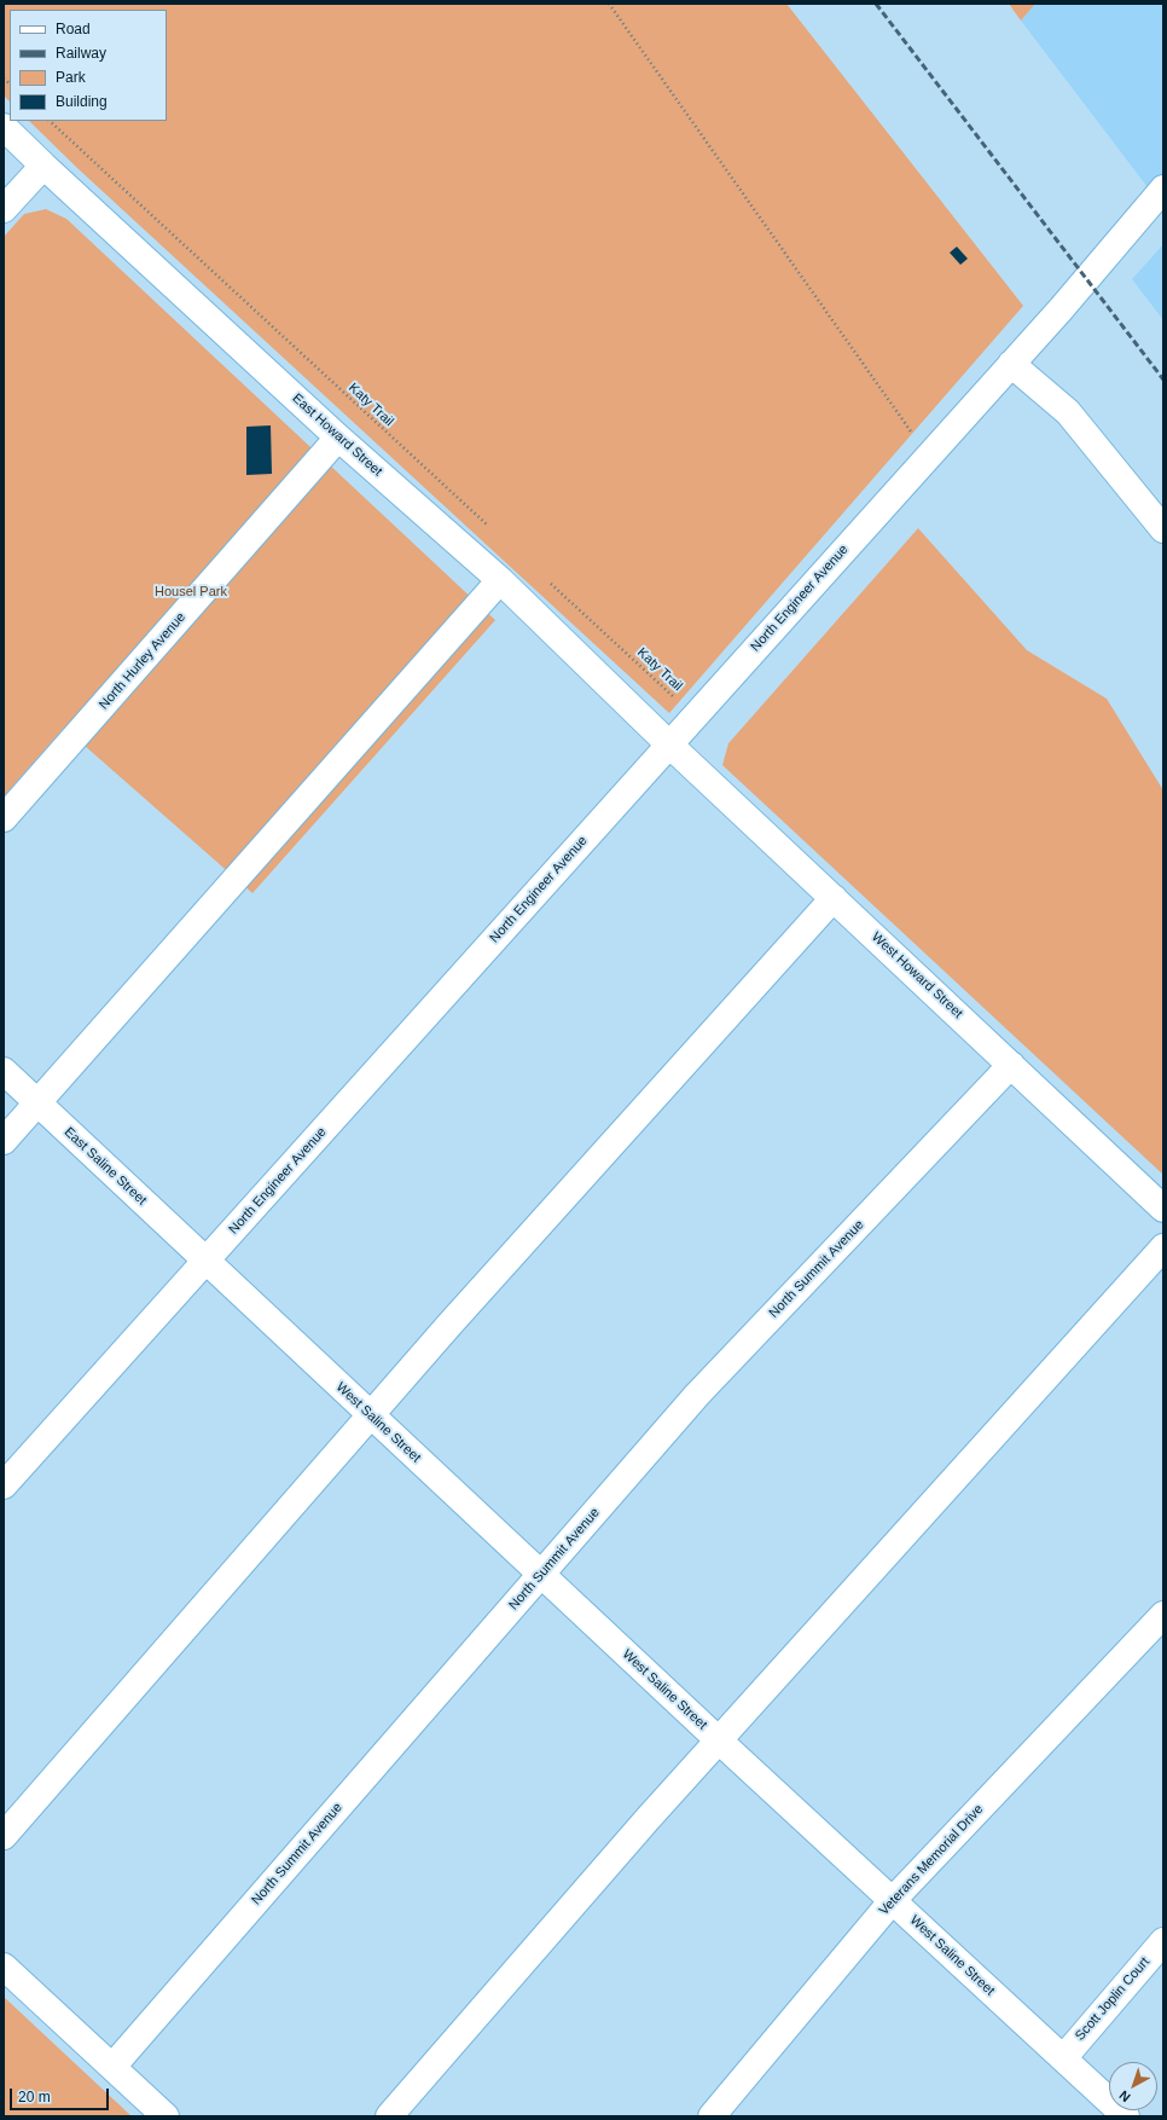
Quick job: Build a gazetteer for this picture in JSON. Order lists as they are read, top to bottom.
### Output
{
  "streets": {
    "street": [
      "East Howard Street",
      "North Engineer Avenue",
      "North Hurley Avenue",
      "West Howard Street",
      "East Saline Street",
      "North Summit Avenue",
      "West Saline Street",
      "Veterans Memorial Drive",
      "Scott Joplin Court"
    ],
    "path": ["Katy Trail"]
  },
  "crossings": [
    ["East Howard Street", "North Engineer Avenue"],
    ["East Howard Street", "North Hurley Avenue"],
    ["East Howard Street", "West Howard Street"],
    ["North Engineer Avenue", "West Howard Street"],
    ["North Engineer Avenue", "East Saline Street"],
    ["North Engineer Avenue", "West Saline Street"],
    ["West Howard Street", "North Summit Avenue"],
    ["East Saline Street", "West Saline Street"],
    ["North Summit Avenue", "West Saline Street"],
    ["West Saline Street", "Veterans Memorial Drive"],
    ["West Saline Street", "Scott Joplin Court"]
  ],
  "parks": ["Housel Park"],
  "legend": [
    "Road",
    "Railway",
    "Park",
    "Building"
  ],
  "scale_bar": "20 m",
  "north": "bottom left"
}
